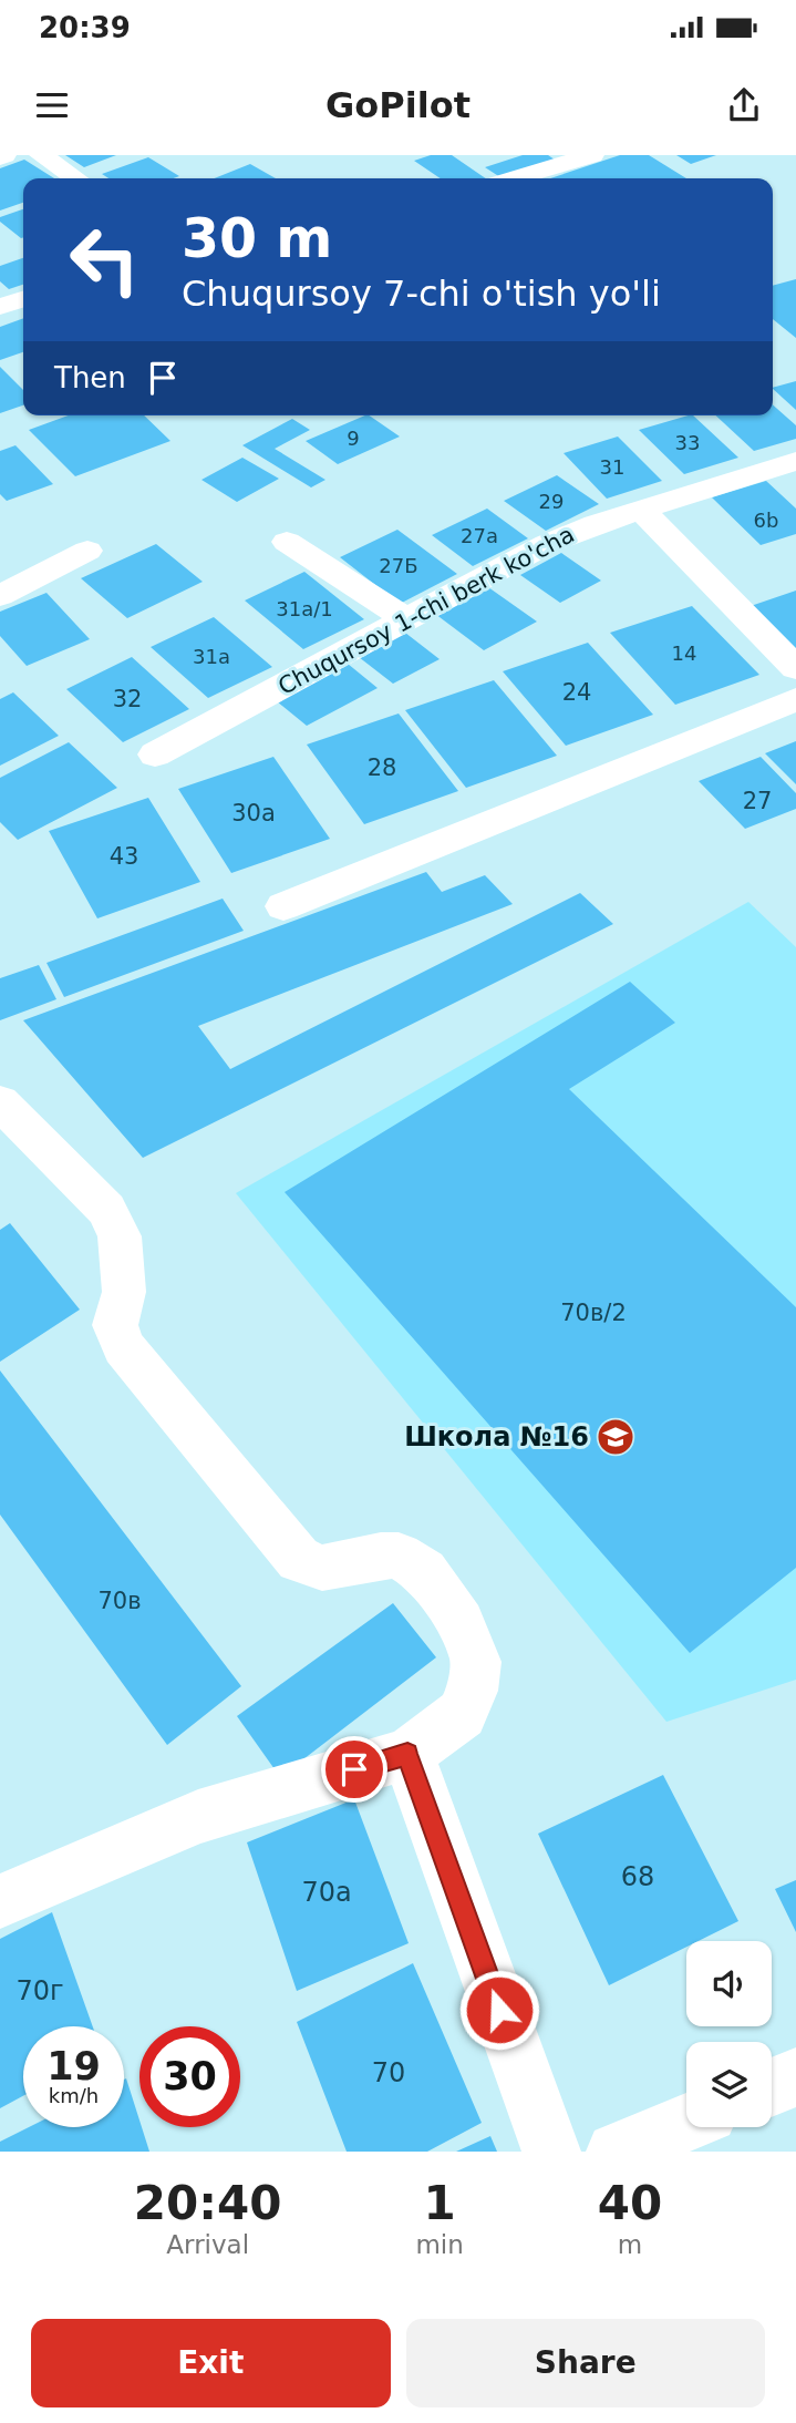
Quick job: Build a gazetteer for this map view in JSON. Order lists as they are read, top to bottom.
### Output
{
  "streets": {
    "street": ["Chuqursoy 1-chi berk ko'cha"]
  },
  "places": {
    "school or university": ["Школа №16"]
  },
  "house_numbers": [
    "9",
    "33",
    "31",
    "29",
    "6b",
    "27a",
    "27Б",
    "31a/1",
    "14",
    "31a",
    "24",
    "32",
    "28",
    "27",
    "30a",
    "43",
    "70в/2",
    "70в",
    "68",
    "70a",
    "70г",
    "70"
  ],
  "page": {
    "status": "20:39",
    "header": "GoPilot",
    "turn": ["30 m", "Chuqursoy 7-chi o'tish yo'li"],
    "then": "Then",
    "speed": "19 km/h",
    "limit": "30",
    "eta": [
      "20:40",
      "Arrival",
      "1",
      "min",
      "40",
      "m"
    ],
    "buttons": ["Exit", "Share"]
  }
}
